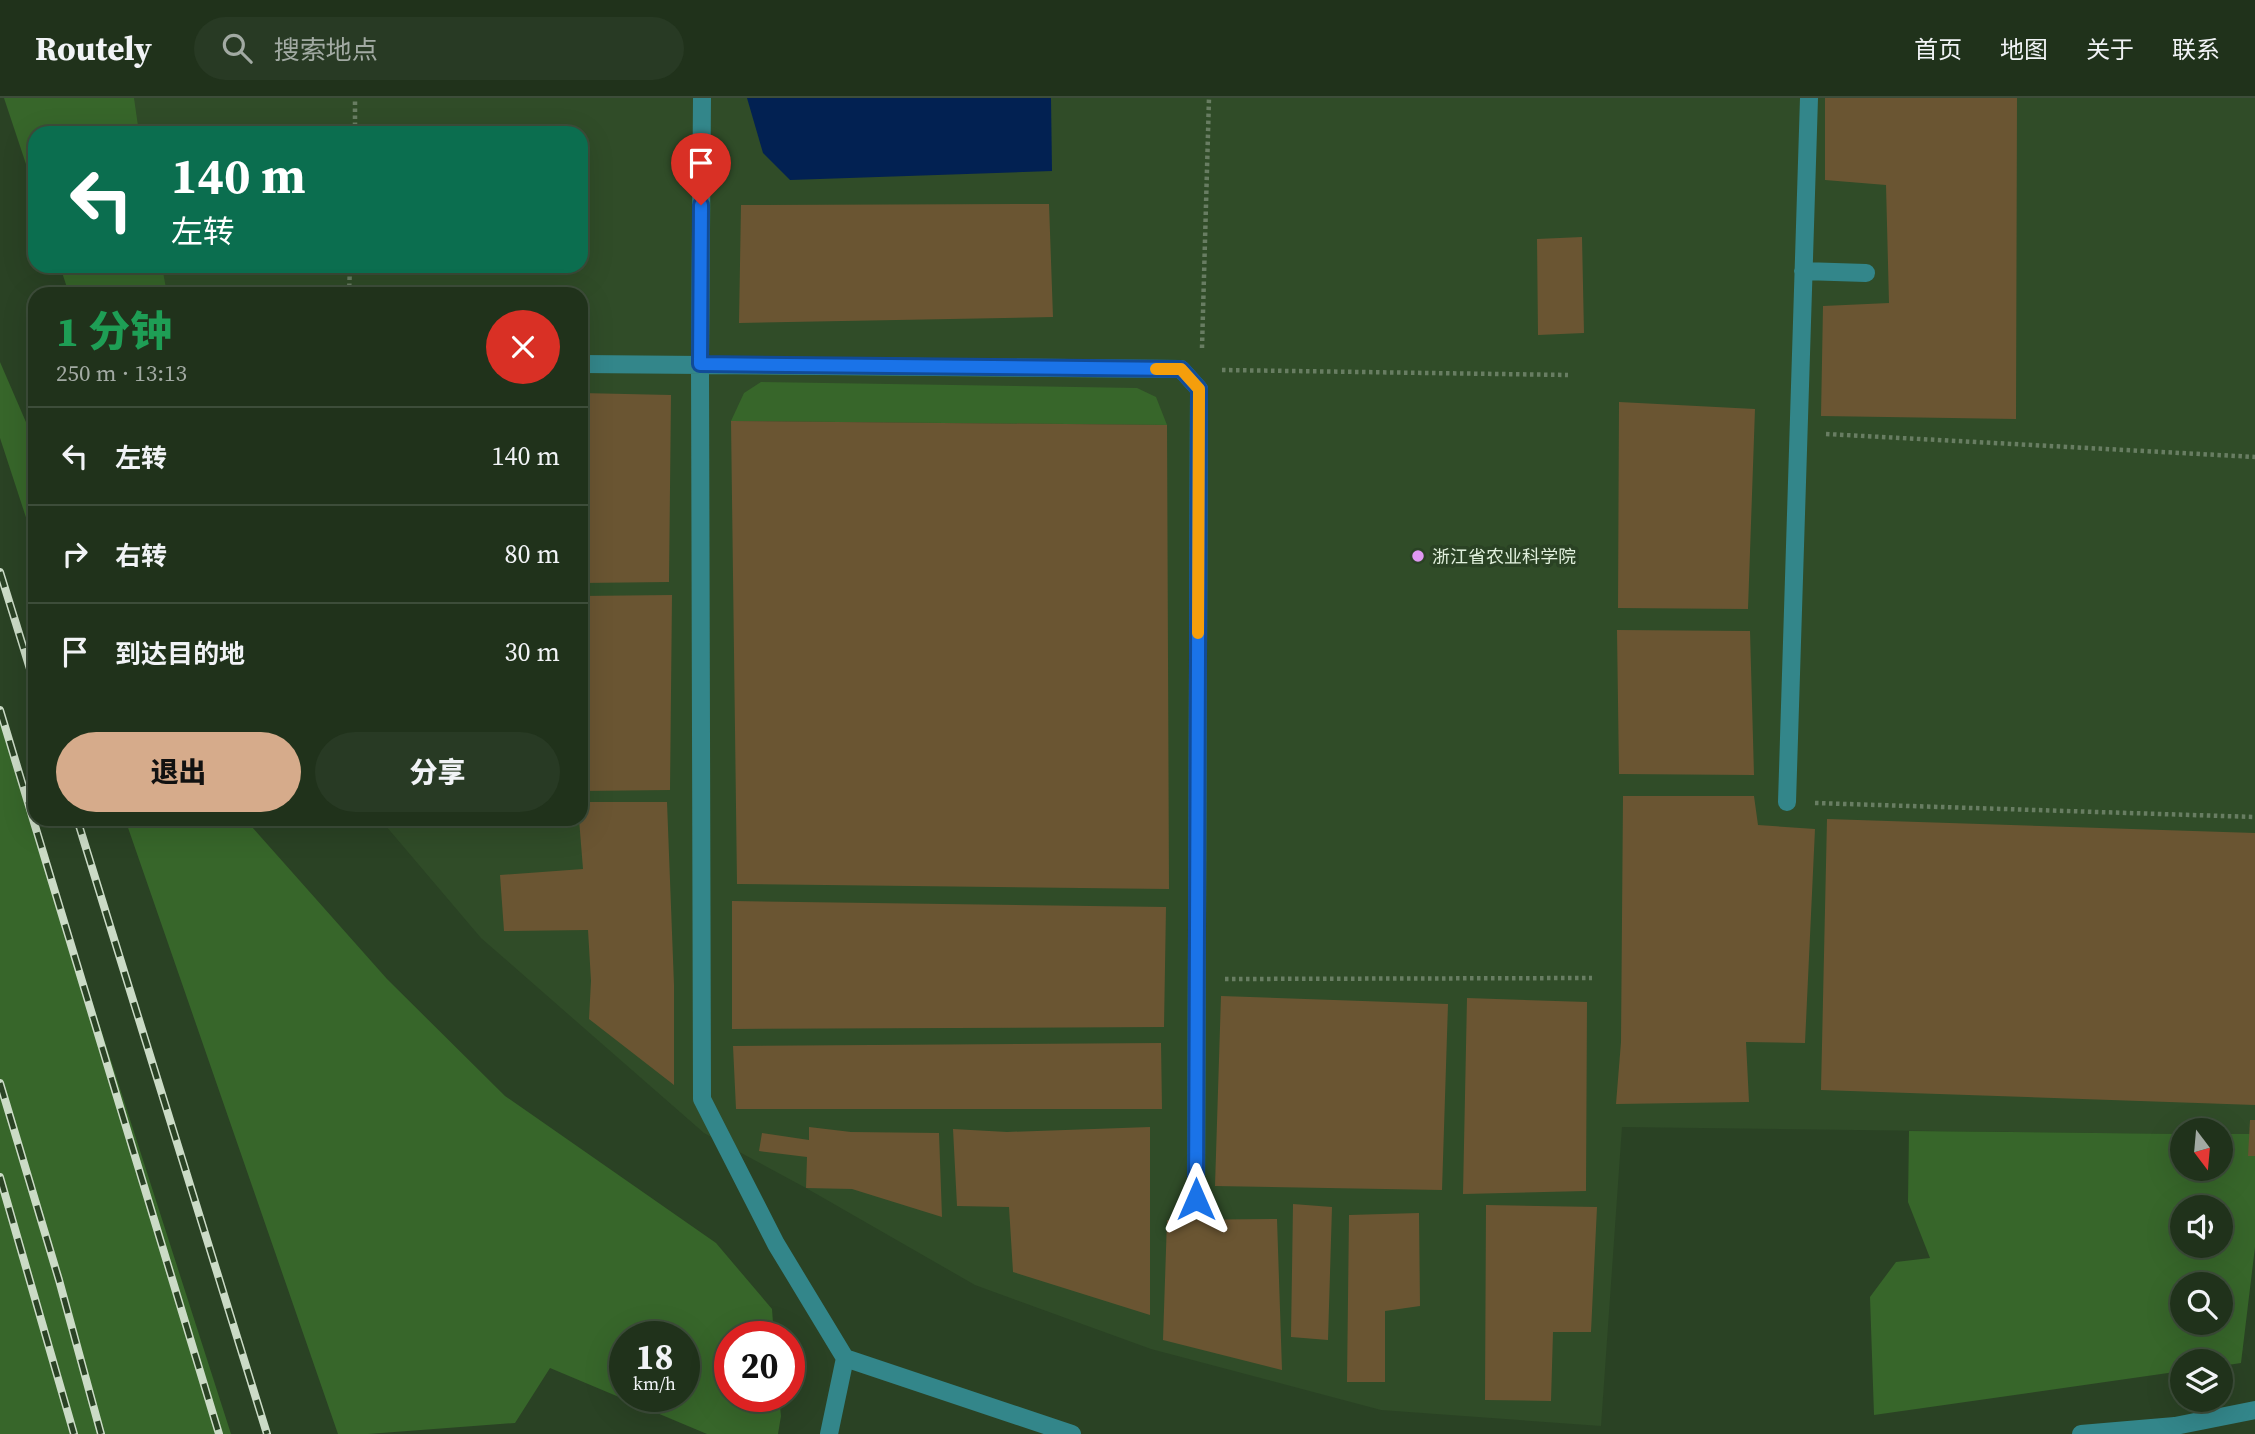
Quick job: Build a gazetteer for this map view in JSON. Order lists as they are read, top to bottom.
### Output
{
  "places": ["浙江省农业科学院"],
  "north": "bottom",
  "page": {
    "header": "Routely",
    "search": "搜索地点",
    "nav": [
      "首页",
      "地图",
      "关于",
      "联系"
    ],
    "turn": ["140 m", "左转"],
    "heading": ["1 分钟", "250 m · 13:13"],
    "list": [
      {
        "name": "左转",
        "value": "140 m"
      },
      {
        "name": "右转",
        "value": "80 m"
      },
      {
        "name": "到达目的地",
        "value": "30 m"
      }
    ],
    "buttons": ["退出", "分享"],
    "speed": "18 km/h",
    "limit": "20"
  }
}
